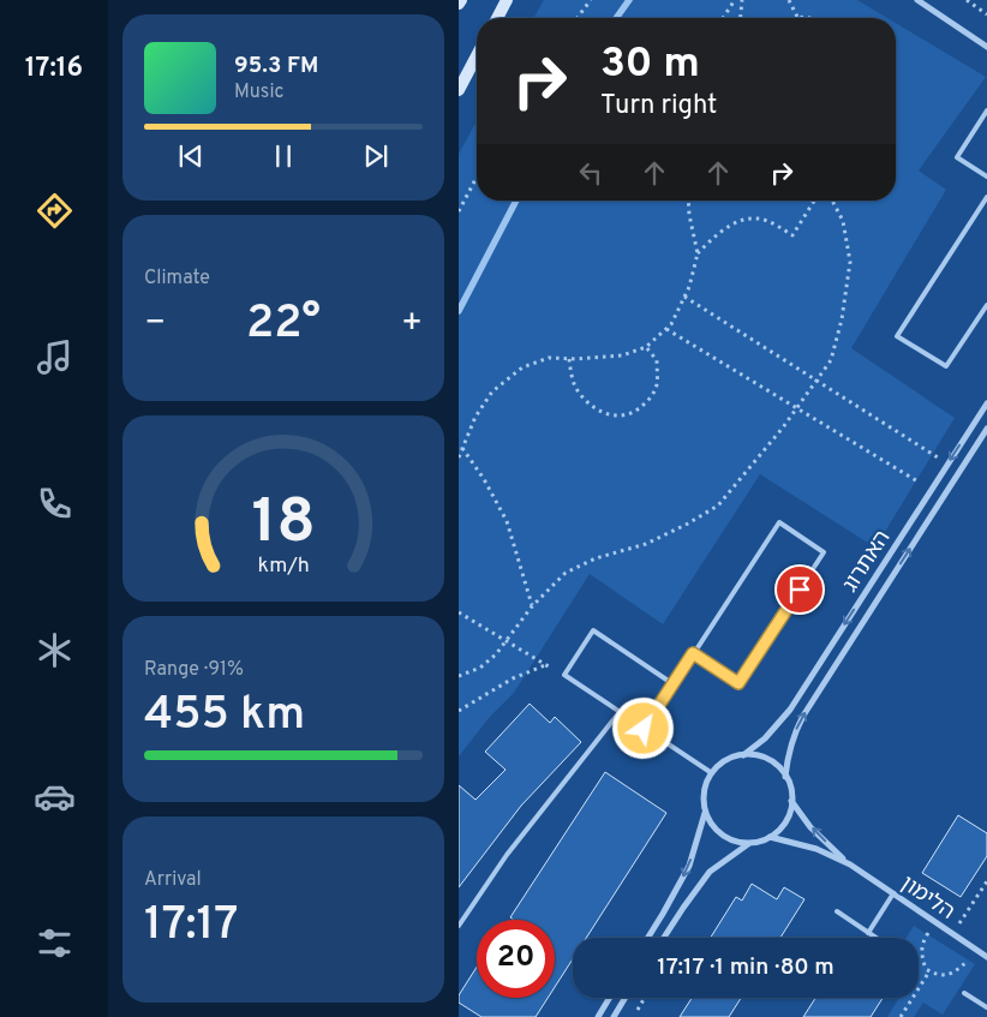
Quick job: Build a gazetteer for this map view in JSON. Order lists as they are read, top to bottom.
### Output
{
  "streets": {
    "street": ["האתרוג", "הלימון"]
  },
  "crossings": [
    ["האתרוג", "הלימון"]
  ],
  "page": {
    "tabs": "17:16",
    "turn": ["30 m", "Turn right"],
    "song": ["95.3 FM", "Music"],
    "tile": [
      "Climate",
      ["Range · 91%", "455 km"],
      ["Arrival", "17:17"]
    ],
    "heat": ["−", "22°", "+"],
    "limit": "20",
    "trip": "17:17 · 1 min · 80 m",
    "gauge": ["18", "km/h"]
  }
}
